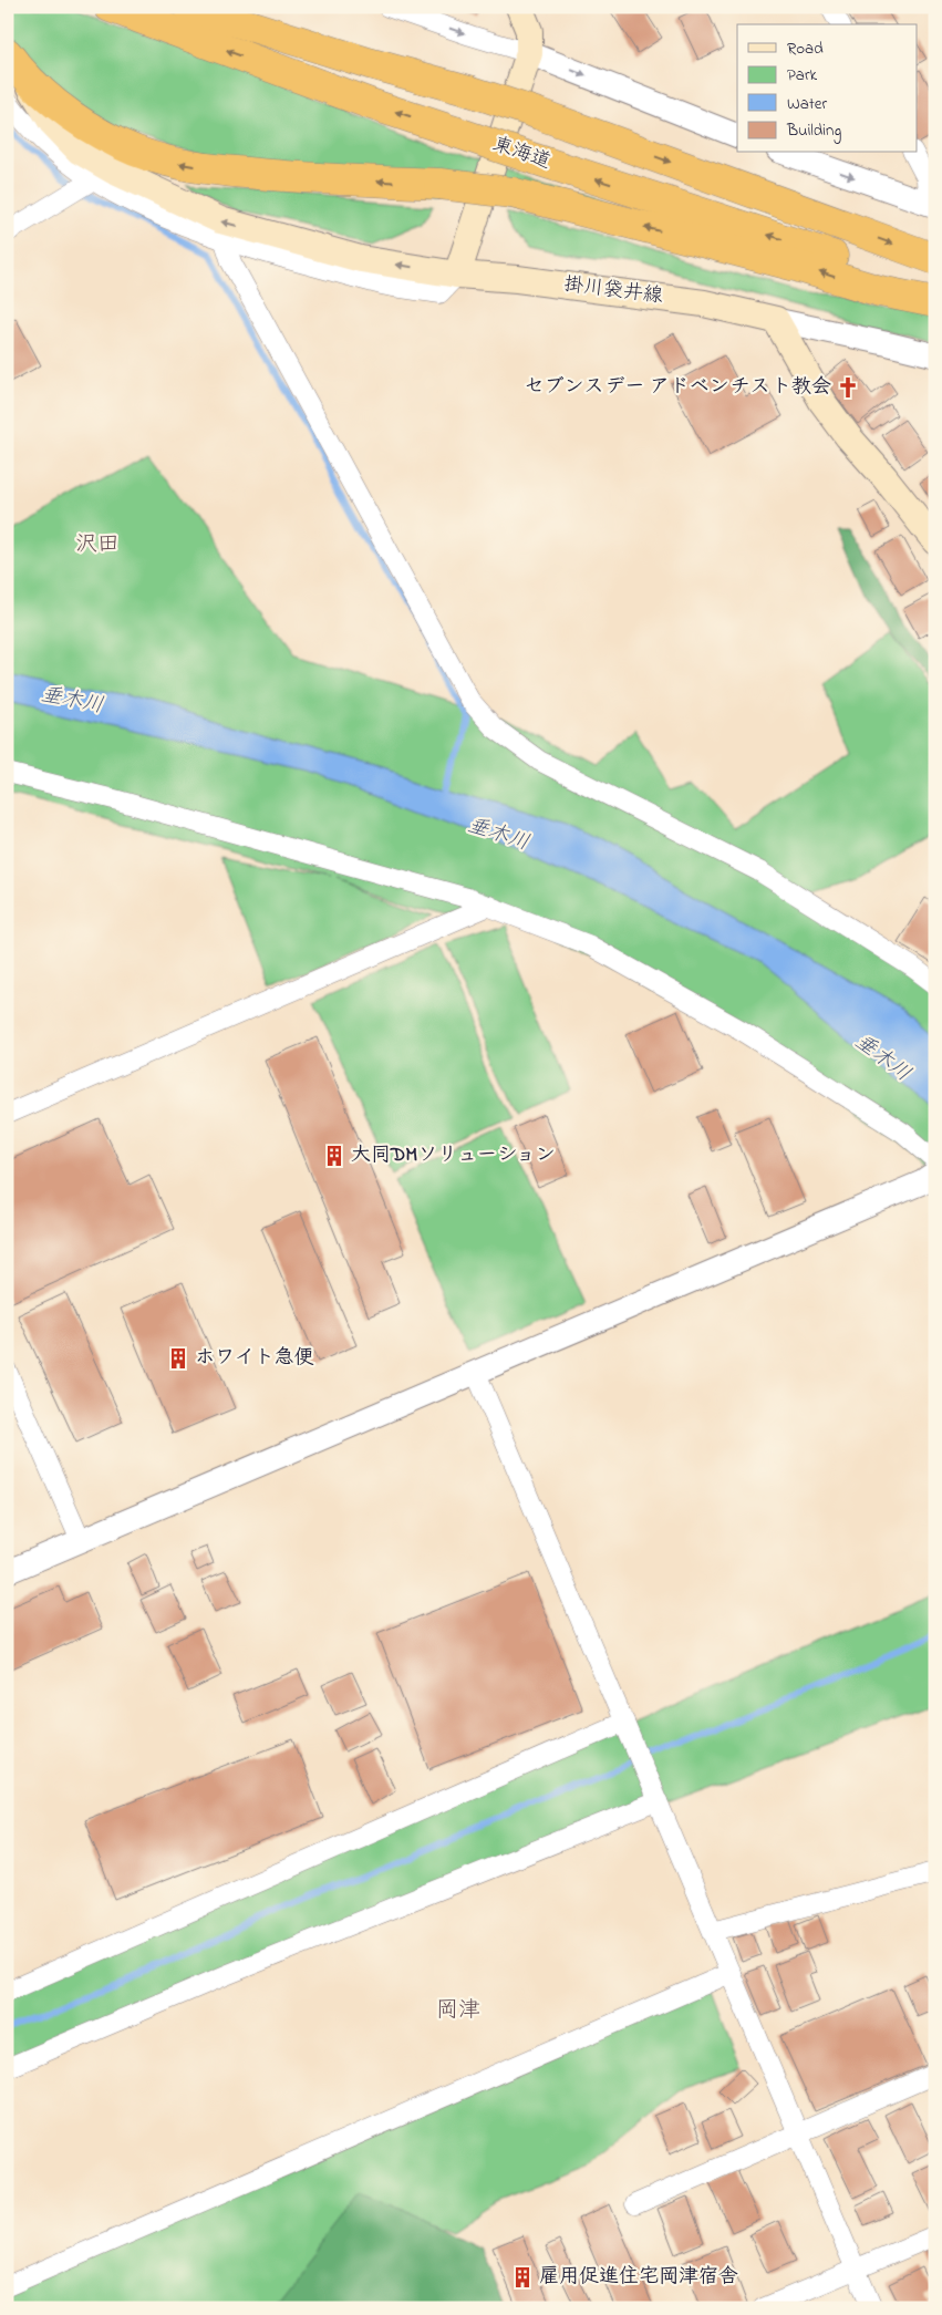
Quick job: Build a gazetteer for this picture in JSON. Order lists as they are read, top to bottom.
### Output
{
  "streets": {
    "highway": ["東海道"],
    "main road": ["掛川袋井線"]
  },
  "one_way": ["掛川袋井線"],
  "districts": ["沢田", "岡津"],
  "water": ["垂木川"],
  "places": {
    "church": ["セブンスデー アドベンチスト教会"],
    "building": ["大同DMソリューション", "ホワイト急便", "雇用促進住宅岡津宿舎"]
  },
  "legend": [
    "Road",
    "Park",
    "Water",
    "Building"
  ]
}
